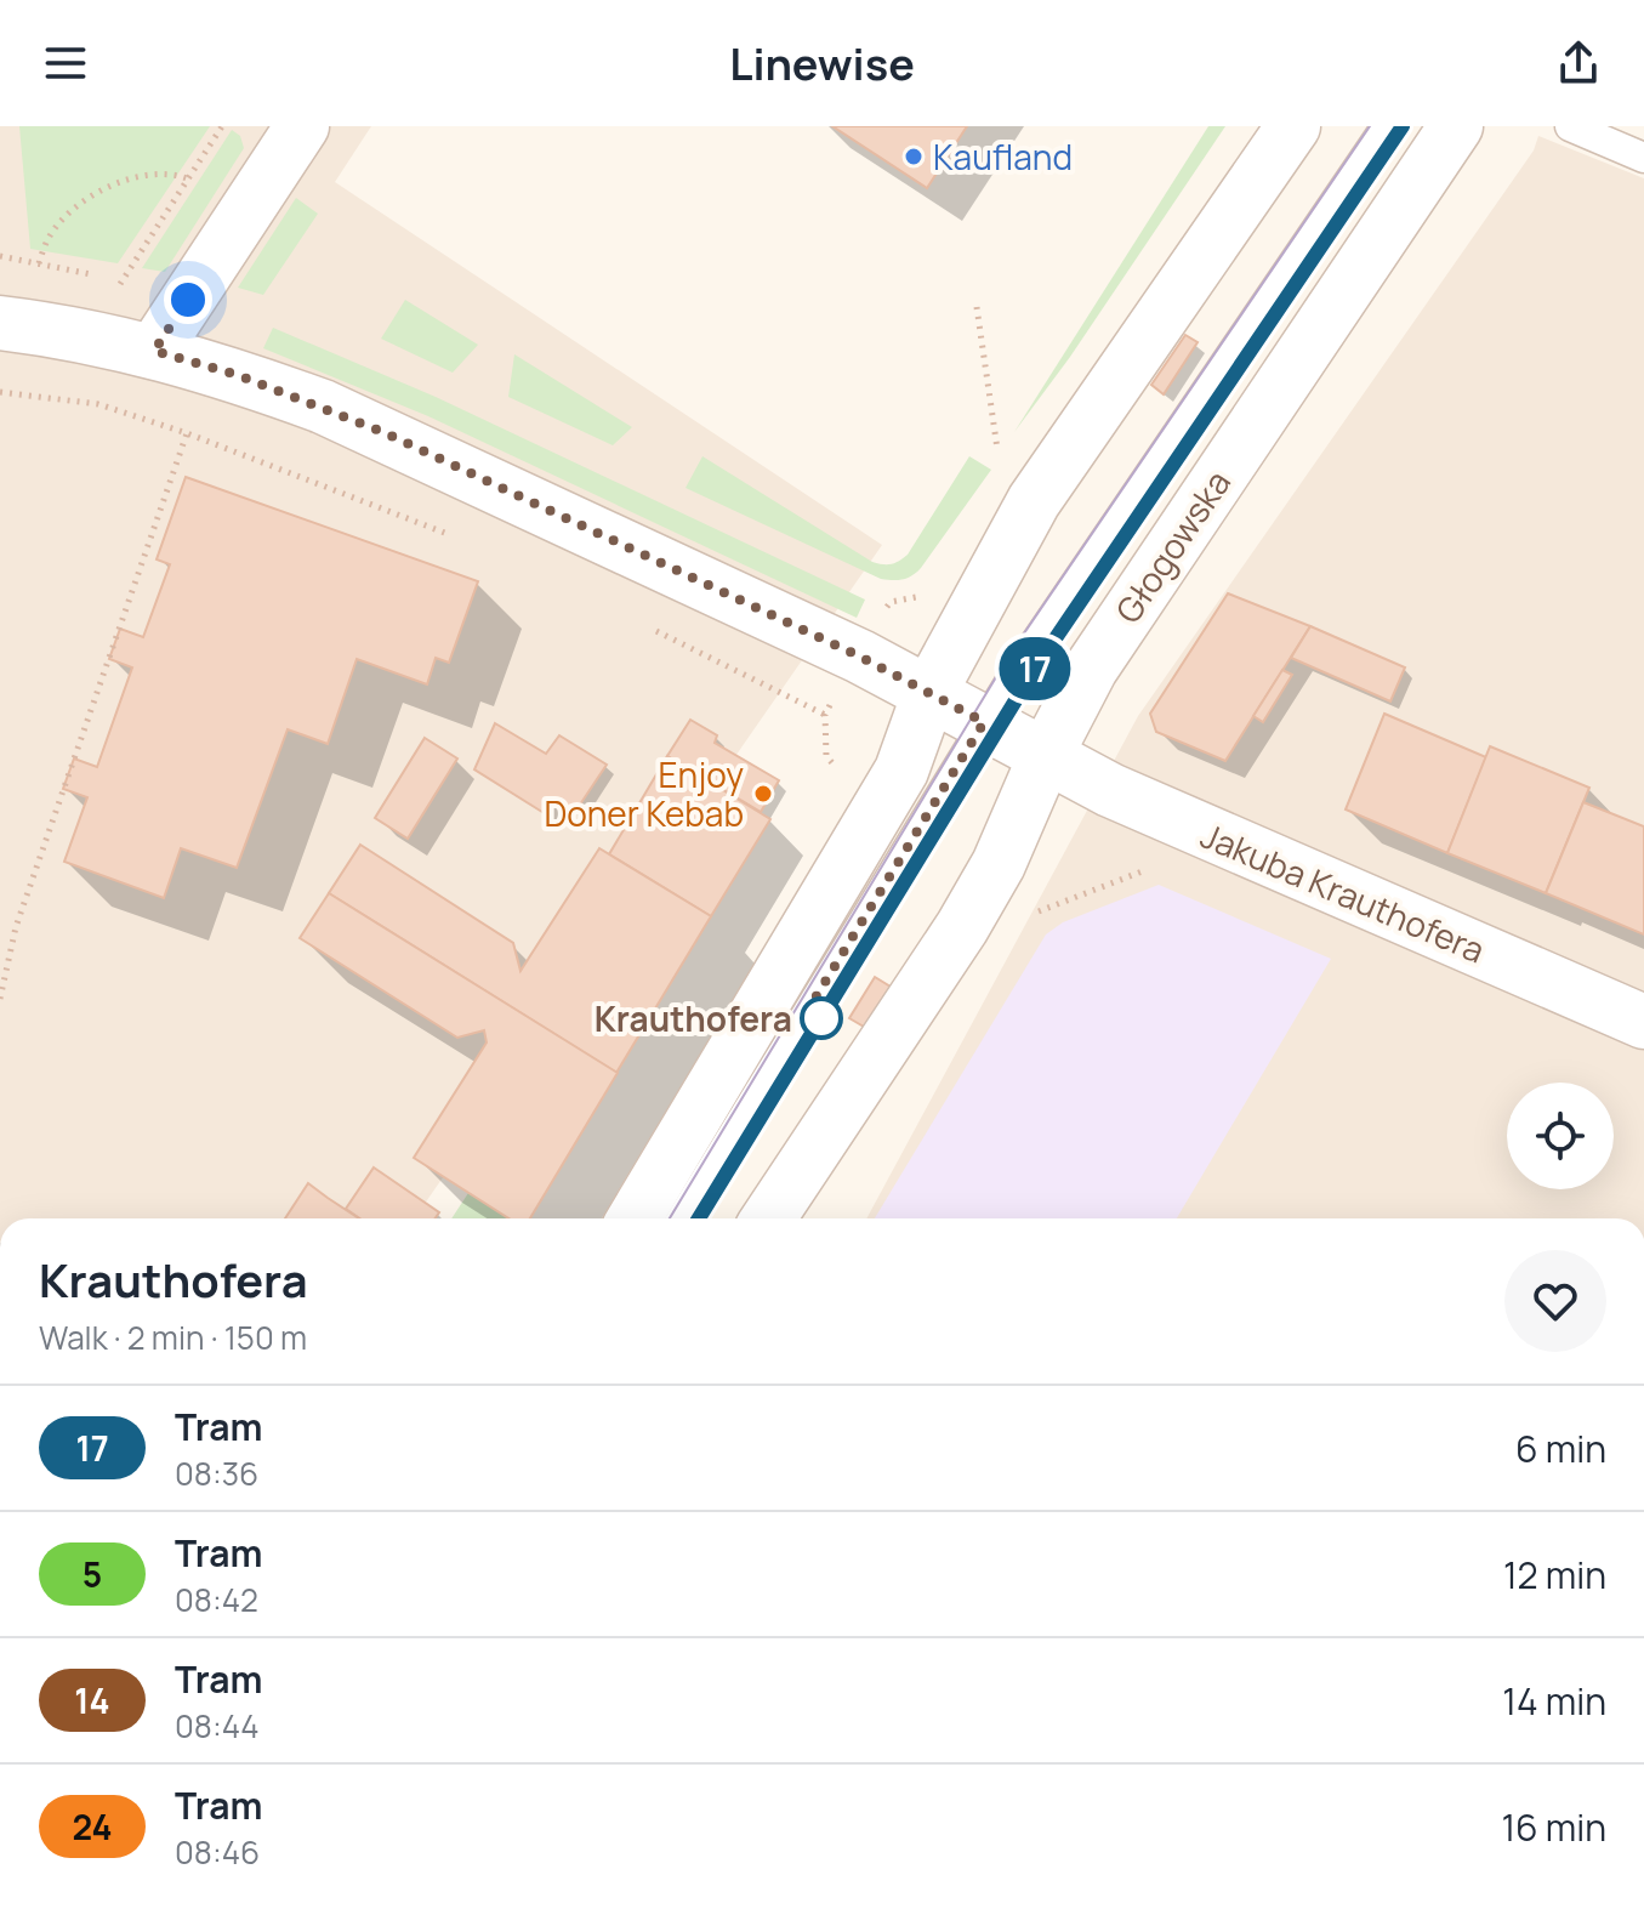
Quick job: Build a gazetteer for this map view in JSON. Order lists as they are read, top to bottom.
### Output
{
  "streets": {
    "street": ["Głogowska", "Jakuba Krauthofera"]
  },
  "crossings": [
    ["Głogowska", "Jakuba Krauthofera"]
  ],
  "places": ["Kaufland", "Enjoy Doner Kebab", "Krauthofera"],
  "lines": ["tram line 17"],
  "page": {
    "header": "Linewise",
    "on_map": "17",
    "heading": ["Krauthofera", "Walk · 2 min · 150 m"],
    "list": [
      {
        "mark": "17",
        "name": "Tram",
        "note": "08:36",
        "value": "6 min"
      },
      {
        "mark": "5",
        "name": "Tram",
        "note": "08:42",
        "value": "12 min"
      },
      {
        "mark": "14",
        "name": "Tram",
        "note": "08:44",
        "value": "14 min"
      },
      {
        "mark": "24",
        "name": "Tram",
        "note": "08:46",
        "value": "16 min"
      }
    ]
  }
}
